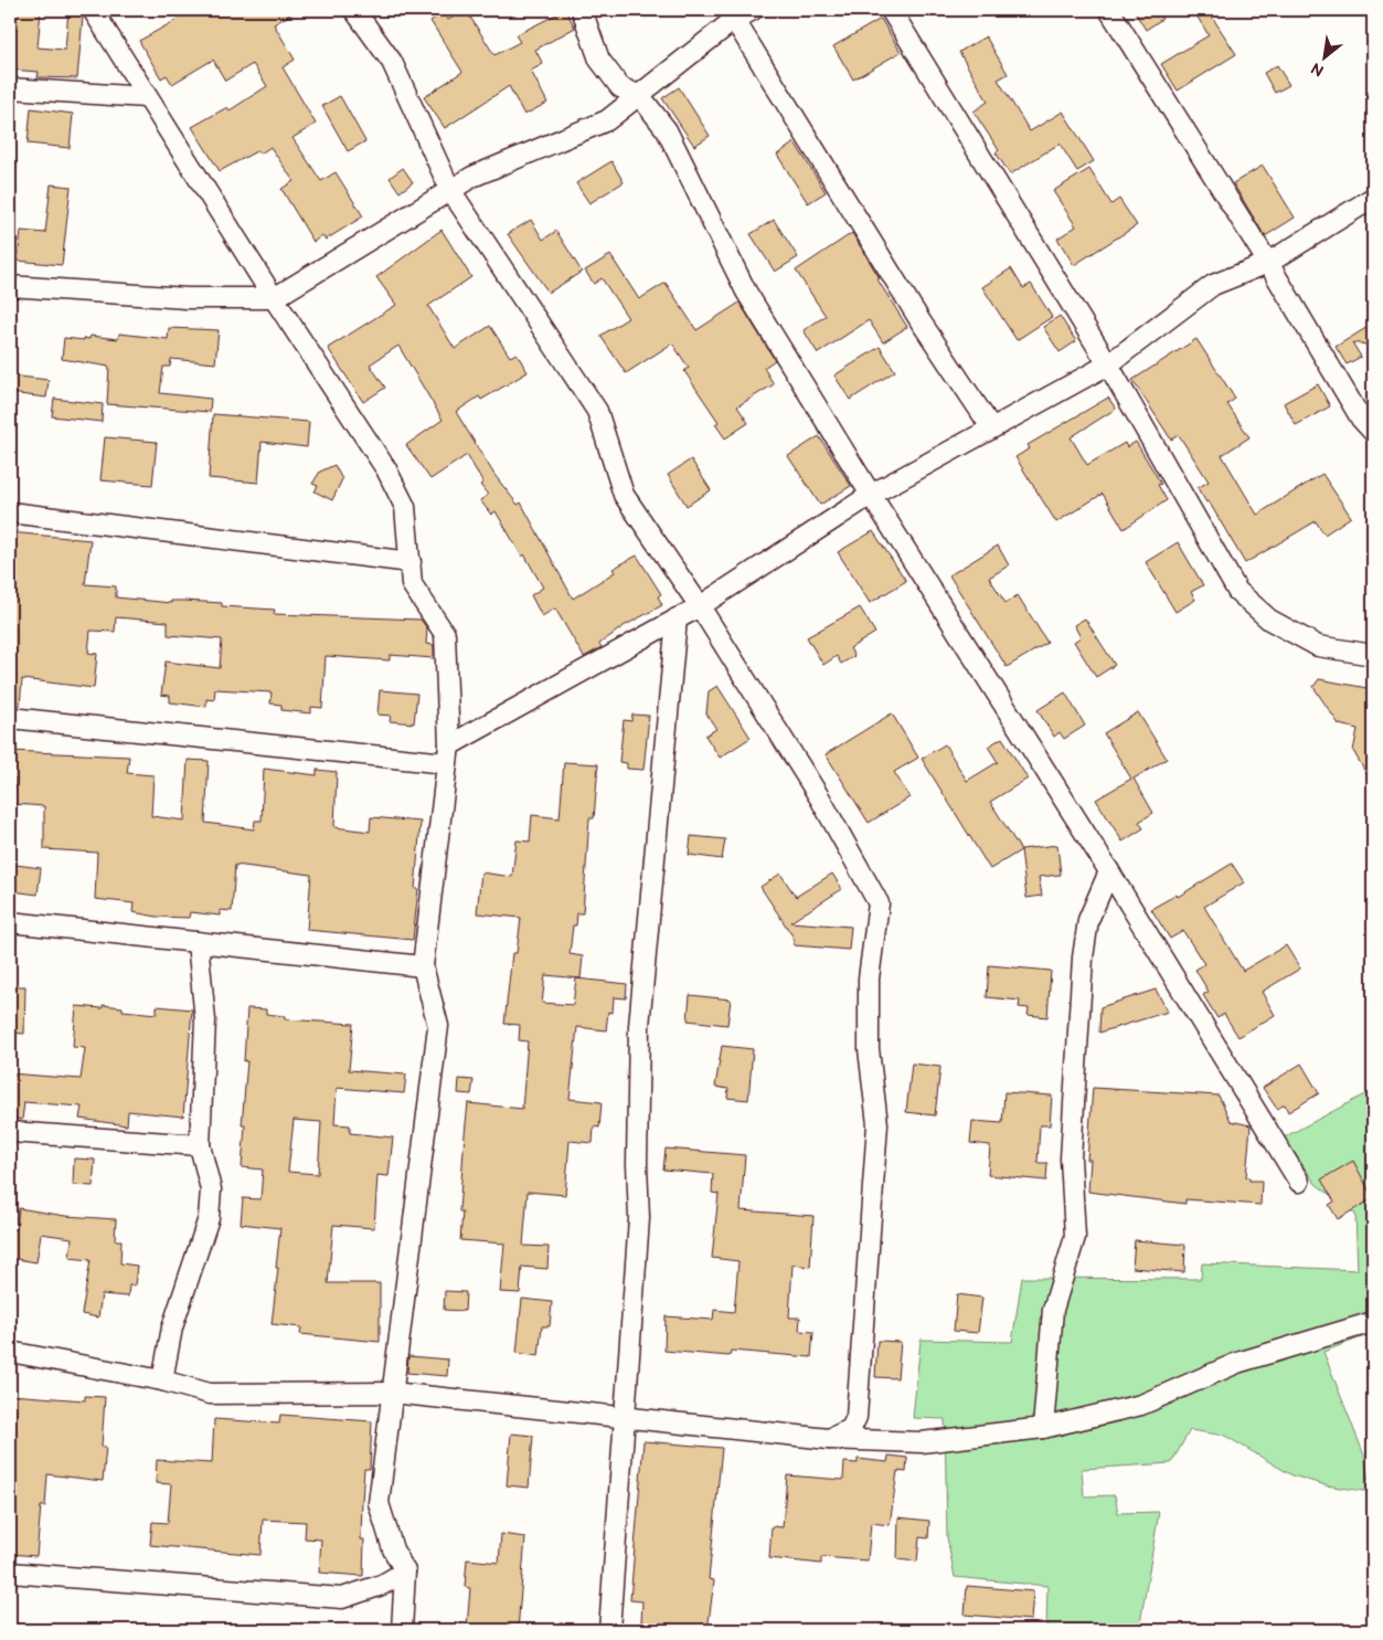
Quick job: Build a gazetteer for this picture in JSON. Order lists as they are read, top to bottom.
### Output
{
  "north": "bottom left"
}
